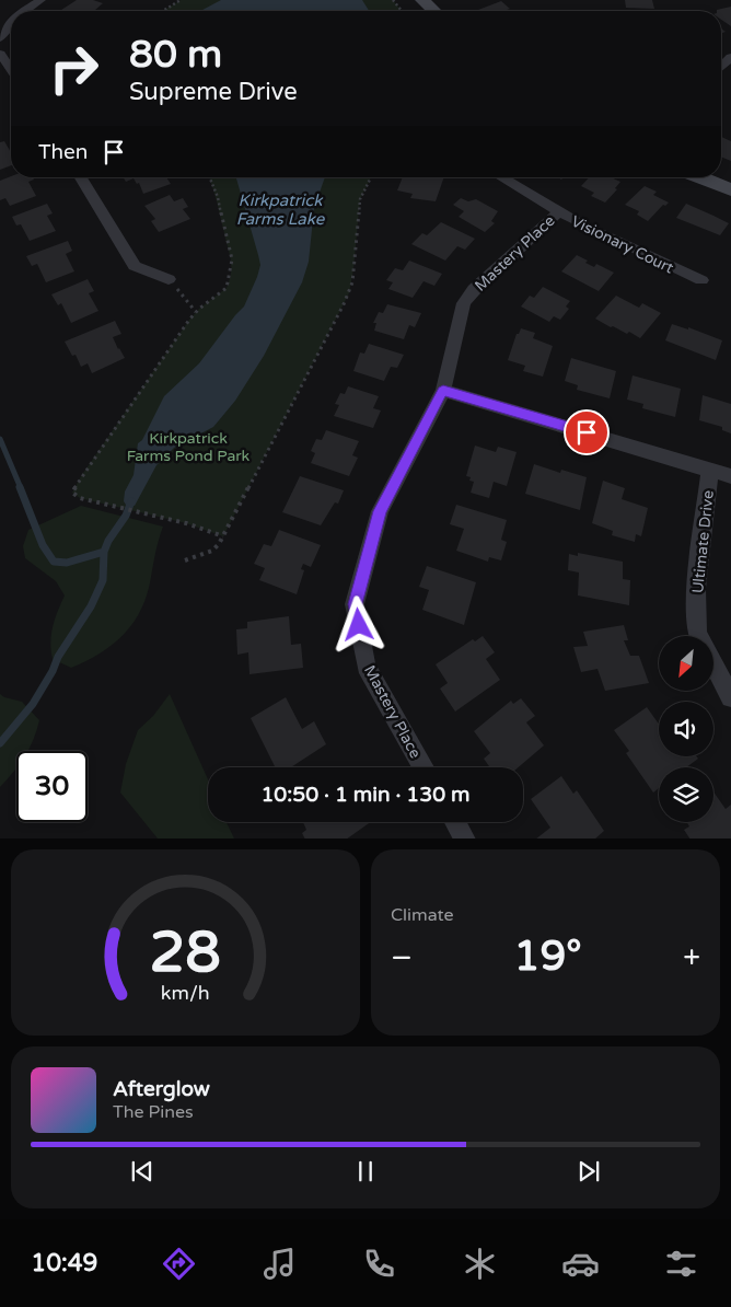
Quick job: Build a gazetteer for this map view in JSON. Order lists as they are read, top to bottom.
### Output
{
  "streets": {
    "street": ["Visionary Court", "Mastery Place", "Ultimate Drive"]
  },
  "crossings": [
    ["Visionary Court", "Mastery Place"]
  ],
  "water": ["Kirkpatrick Farms Lake"],
  "parks": ["Kirkpatrick Farms Pond Park"],
  "north": "bottom left",
  "page": {
    "turn": ["80 m", "Supreme Drive"],
    "then": "Then",
    "limit": "30",
    "trip": "10:50 · 1 min · 130 m",
    "tile": "Climate",
    "heat": ["−", "19°", "+"],
    "song": ["Afterglow", "The Pines"],
    "tabs": "10:49",
    "gauge": ["28", "km/h"]
  }
}
